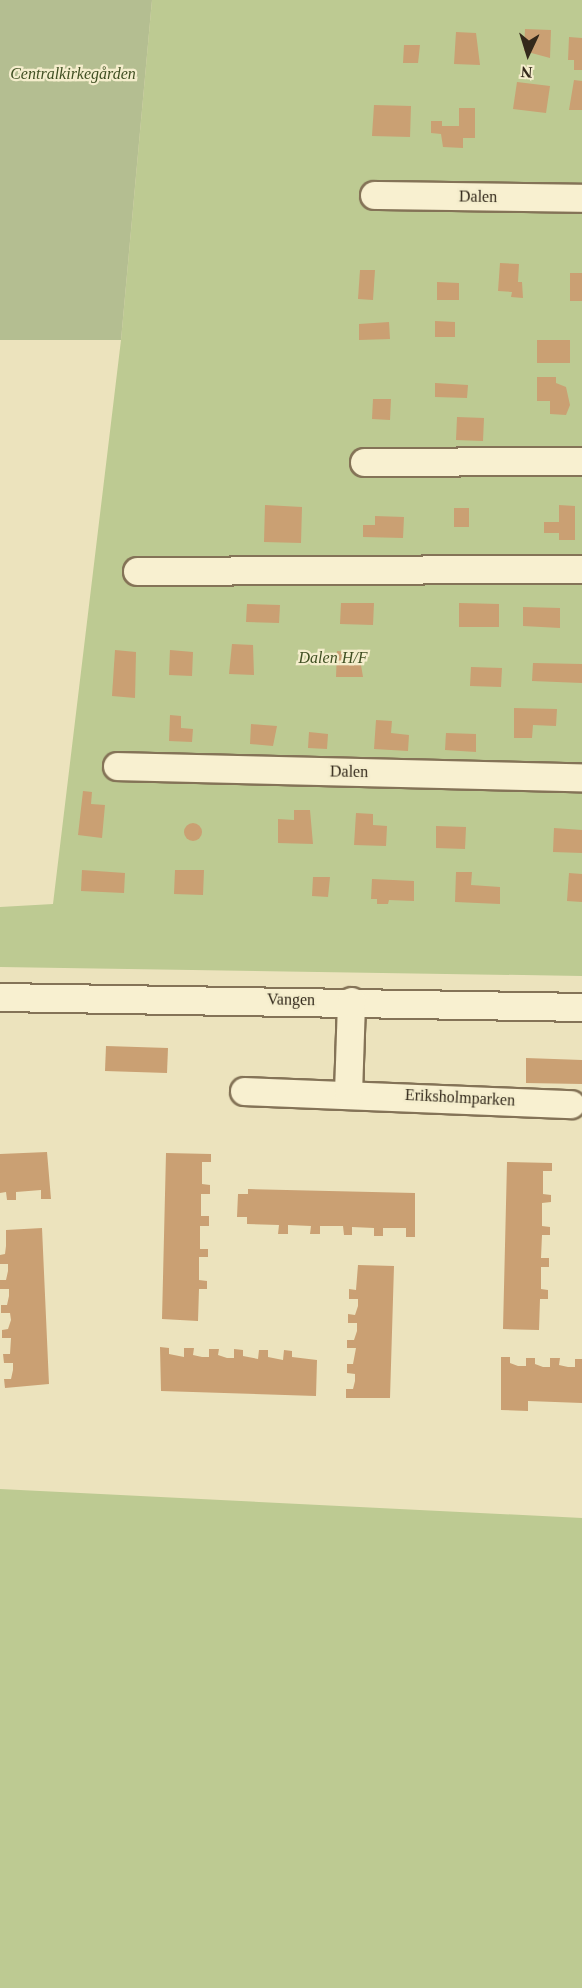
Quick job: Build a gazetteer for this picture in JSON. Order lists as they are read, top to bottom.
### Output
{
  "streets": {
    "street": ["Dalen", "Vangen", "Eriksholmparken"]
  },
  "parks": ["Centralkirkegården", "Dalen H/F"],
  "north": "bottom"
}
